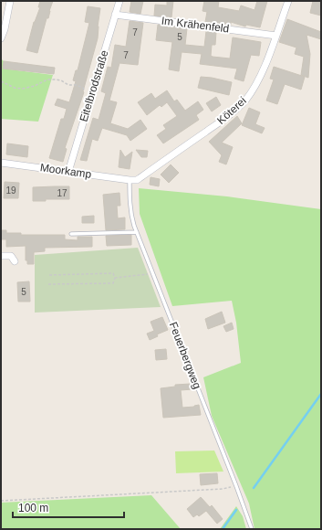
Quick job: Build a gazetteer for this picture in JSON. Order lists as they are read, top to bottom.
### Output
{
  "streets": {
    "street": [
      "Im Krähenfeld",
      "Eitelbrodstraße",
      "Köterei",
      "Moorkamp"
    ],
    "lane": ["Feuerbergweg"]
  },
  "crossings": [
    ["Im Krähenfeld", "Eitelbrodstraße"],
    ["Im Krähenfeld", "Köterei"],
    ["Eitelbrodstraße", "Moorkamp"],
    ["Köterei", "Moorkamp"],
    ["Köterei", "Feuerbergweg"],
    ["Moorkamp", "Feuerbergweg"]
  ],
  "house_numbers": [
    "7",
    "5",
    "7",
    "19",
    "17",
    "5"
  ],
  "scale_bar": "100 m"
}
